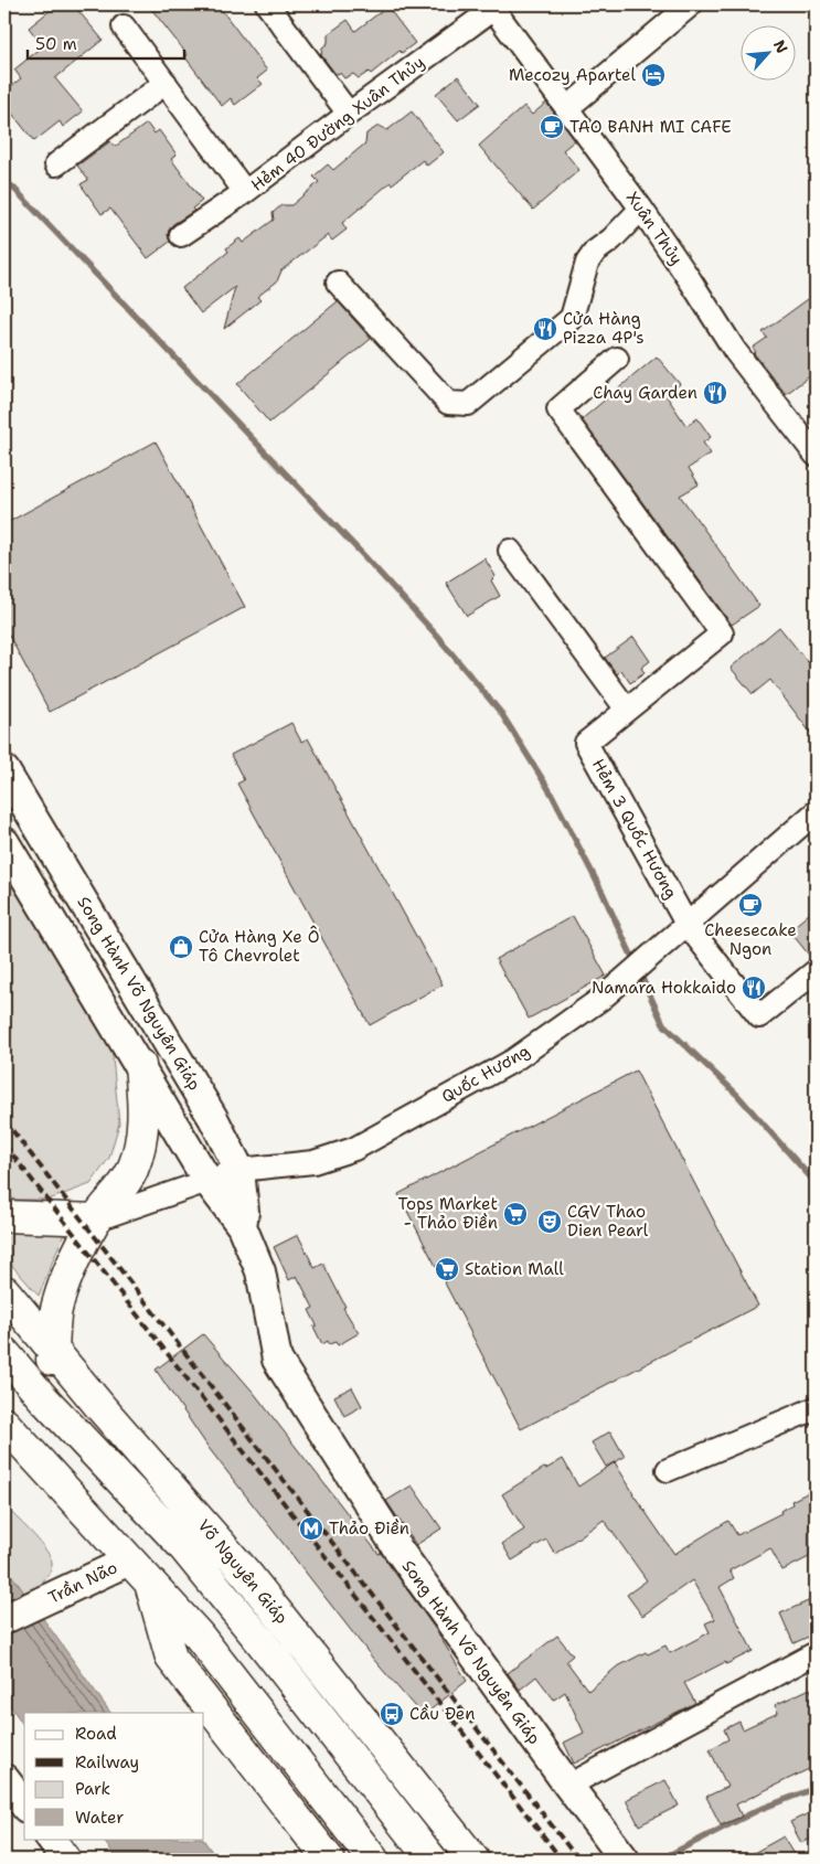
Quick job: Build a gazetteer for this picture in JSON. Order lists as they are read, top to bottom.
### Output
{
  "streets": {
    "highway": ["Võ Nguyên Giáp"],
    "main road": ["Song Hành Võ Nguyên Giáp", "Trần Não"],
    "street": [
      "Hẻm 40 Đường Xuân Thủy",
      "Xuân Thủy",
      "Hẻm 3 Quốc Hương",
      "Quốc Hương"
    ]
  },
  "crossings": [
    ["Hẻm 40 Đường Xuân Thủy", "Xuân Thủy"],
    ["Hẻm 3 Quốc Hương", "Quốc Hương"],
    ["Song Hành Võ Nguyên Giáp", "Quốc Hương"]
  ],
  "places": {
    "hotel": ["Mecozy Apartel"],
    "cafe": ["TAO BANH MI CAFE", "Cheesecake Ngon"],
    "restaurant": ["Cửa Hàng Pizza 4P's", "Chay Garden", "Namara Hokkaido"],
    "shop": ["Cửa Hàng Xe Ô Tô Chevrolet"],
    "supermarket": ["Tops Market - Thảo Điền", "Station Mall"],
    "theatre": ["CGV Thao Dien Pearl"],
    "metro station": ["Thảo Điền"],
    "bus stop": ["Cầu Đen"]
  },
  "legend": [
    "Road",
    "Railway",
    "Park",
    "Water"
  ],
  "scale_bar": "50 m",
  "north": "top right"
}
